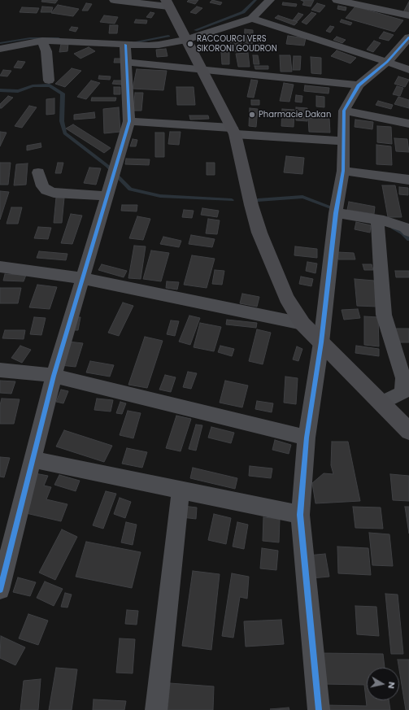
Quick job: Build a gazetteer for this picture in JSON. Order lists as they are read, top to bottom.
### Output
{
  "places": ["RACCOURCI VERS SIKORONI GOUDRON", "Pharmacie Dakan"],
  "north": "right"
}
